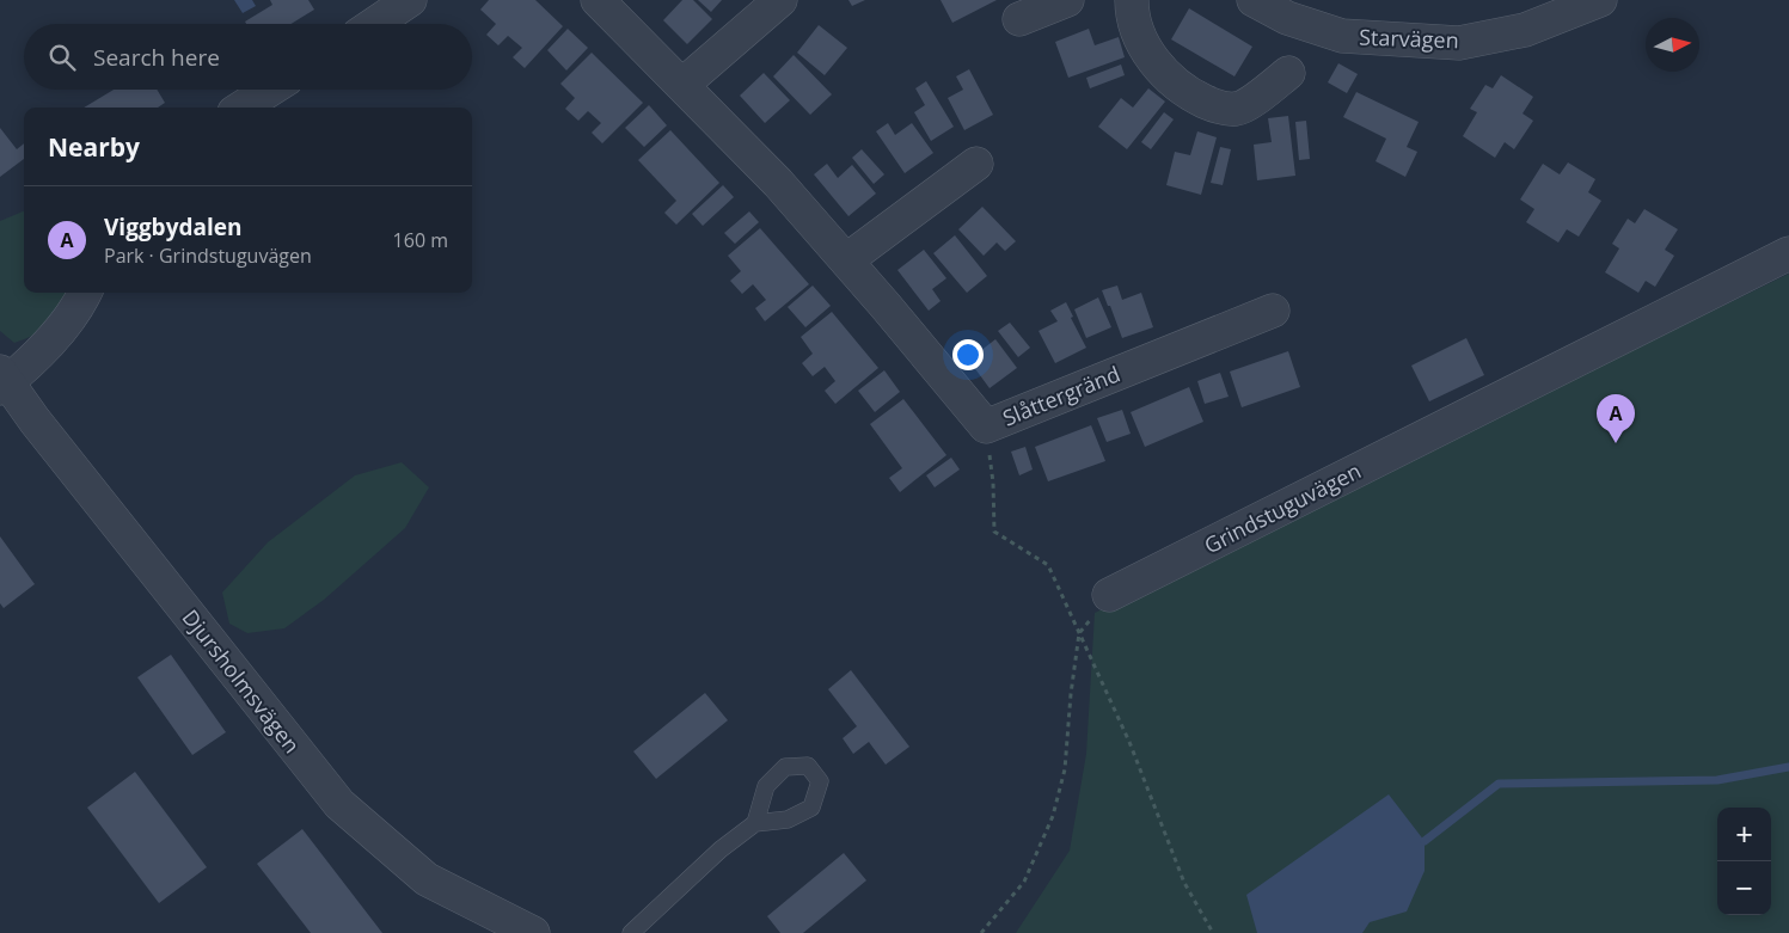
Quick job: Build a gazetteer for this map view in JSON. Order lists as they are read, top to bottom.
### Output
{
  "streets": {
    "street": [
      "Starvägen",
      "Slåttergränd",
      "Grindstuguvägen",
      "Djursholmsvägen"
    ]
  },
  "north": "right",
  "page": {
    "search": "Search here",
    "heading": "Nearby",
    "list": [
      {
        "mark": "A",
        "name": "Viggbydalen",
        "note": "Park · Grindstuguvägen",
        "value": "160 m"
      }
    ],
    "pins": "A",
    "map_buttons": ["+", "−"]
  }
}
